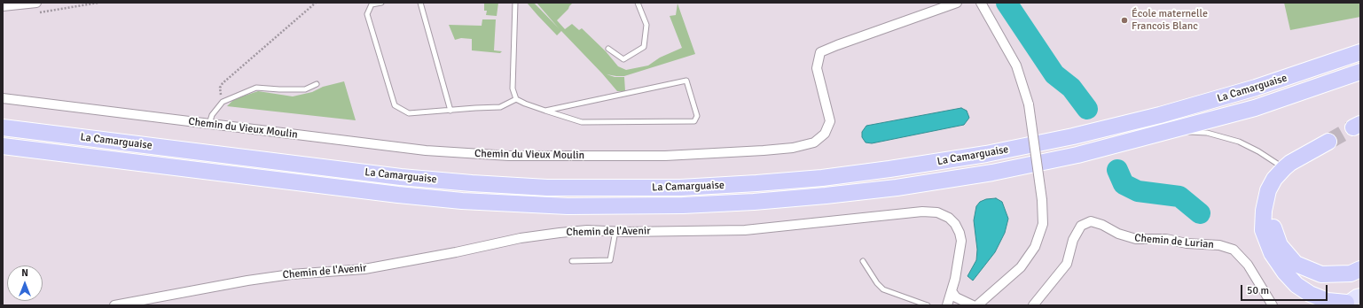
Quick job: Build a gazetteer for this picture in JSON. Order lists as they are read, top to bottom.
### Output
{
  "streets": {
    "highway": ["La Camarguaise"],
    "street": ["Chemin du Vieux Moulin", "Chemin de l'Avenir", "Chemin de Lurian"]
  },
  "places": ["École maternelle Francois Blanc"],
  "scale_bar": "50 m",
  "north": "top"
}
